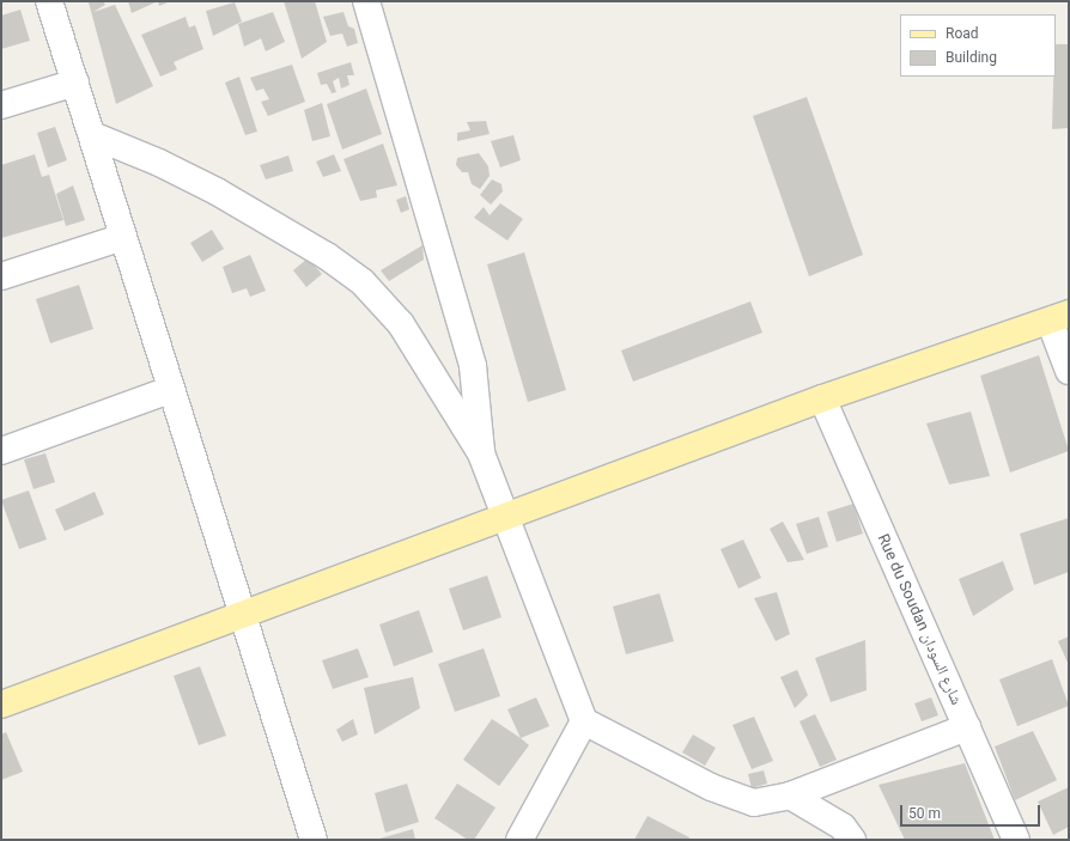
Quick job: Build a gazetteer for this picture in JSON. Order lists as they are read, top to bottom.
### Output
{
  "streets": {
    "street": ["Rue du Soudan شارع السودان"]
  },
  "legend": ["Road", "Building"],
  "scale_bar": "50 m"
}
